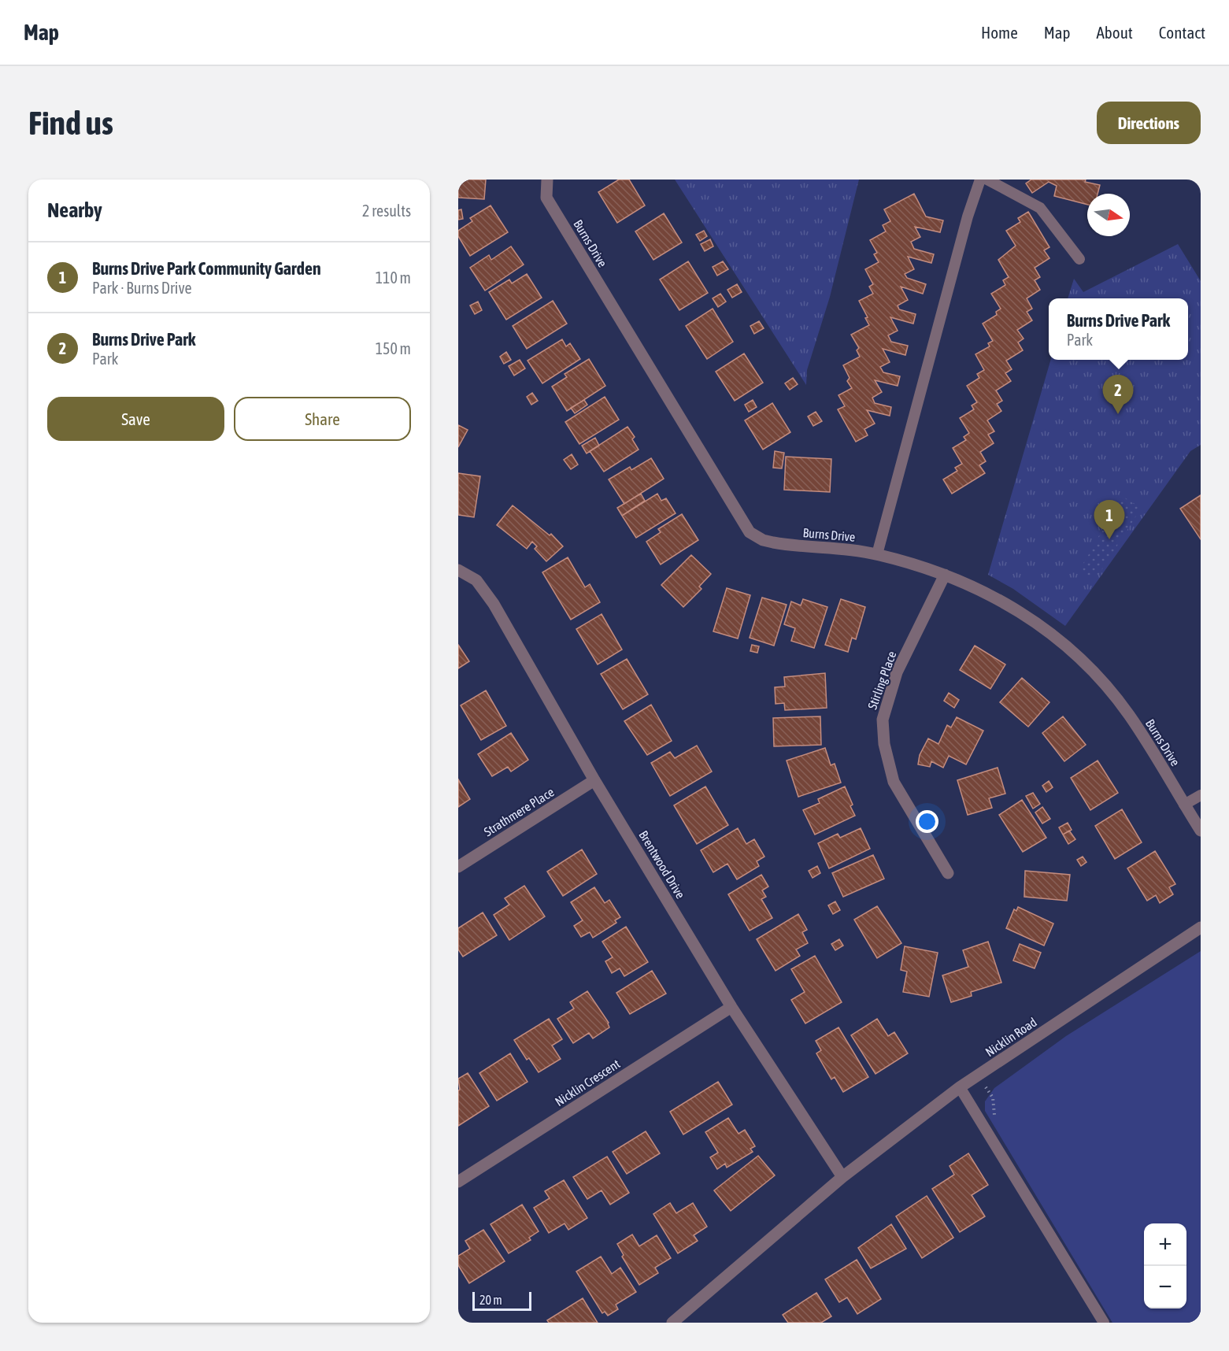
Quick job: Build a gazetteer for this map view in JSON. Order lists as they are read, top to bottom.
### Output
{
  "streets": {
    "street": [
      "Burns Drive",
      "Stirling Place",
      "Strathmere Place",
      "Brentwood Drive",
      "Nicklin Road",
      "Nicklin Crescent"
    ]
  },
  "crossings": [
    ["Burns Drive", "Stirling Place"],
    ["Strathmere Place", "Brentwood Drive"],
    ["Brentwood Drive", "Nicklin Road"],
    ["Brentwood Drive", "Nicklin Crescent"]
  ],
  "scale_bar": "20 m",
  "north": "right",
  "page": {
    "header": "Map",
    "nav": [
      "Home",
      "Map",
      "About",
      "Contact"
    ],
    "buttons": [
      "Directions",
      ["Save", "Share"]
    ],
    "title": "Find us",
    "heading": ["Nearby", "2 results"],
    "list": [
      {
        "mark": "1",
        "name": "Burns Drive Park Community Garden",
        "note": "Park · Burns Drive",
        "value": "110 m"
      },
      {
        "mark": "2",
        "name": "Burns Drive Park",
        "note": "Park",
        "value": "150 m"
      }
    ],
    "popup": ["Burns Drive Park", "Park"],
    "pins": ["2", "1"],
    "map_buttons": ["+", "−"],
    "scale": "20 m"
  }
}
